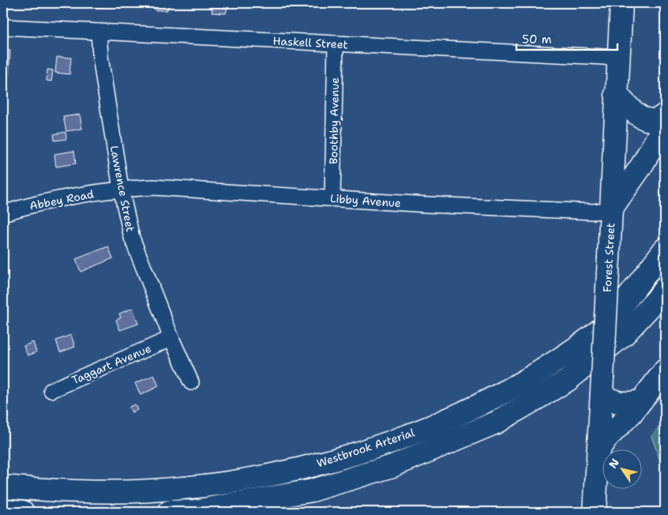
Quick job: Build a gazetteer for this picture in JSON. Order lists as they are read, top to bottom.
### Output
{
  "streets": {
    "main road": ["Forest Street", "Westbrook Arterial"],
    "street": [
      "Haskell Street",
      "Boothby Avenue",
      "Lawrence Street",
      "Abbey Road",
      "Libby Avenue",
      "Taggart Avenue"
    ]
  },
  "crossings": [
    ["Haskell Street", "Boothby Avenue"],
    ["Haskell Street", "Lawrence Street"],
    ["Haskell Street", "Forest Street"],
    ["Boothby Avenue", "Libby Avenue"],
    ["Lawrence Street", "Abbey Road"],
    ["Lawrence Street", "Libby Avenue"],
    ["Lawrence Street", "Taggart Avenue"],
    ["Abbey Road", "Libby Avenue"],
    ["Libby Avenue", "Forest Street"]
  ],
  "scale_bar": "50 m",
  "north": "top left"
}
